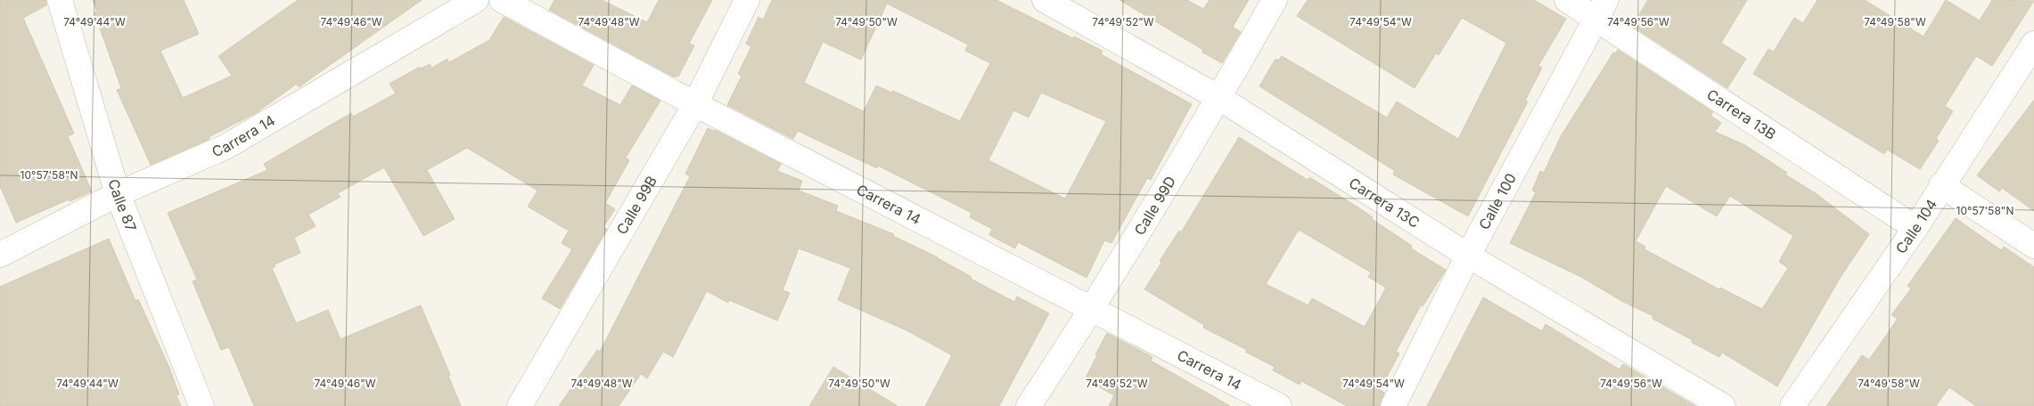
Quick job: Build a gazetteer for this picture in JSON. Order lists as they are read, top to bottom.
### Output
{
  "streets": {
    "street": [
      "Carrera 13B",
      "Carrera 14",
      "Calle 100",
      "Carrera 13C",
      "Calle 99B",
      "Calle 99D",
      "Calle 87",
      "Calle 104"
    ]
  },
  "crossings": [
    ["Carrera 13B", "Calle 100"],
    ["Carrera 13B", "Calle 104"],
    ["Carrera 14", "Calle 99B"],
    ["Carrera 14", "Calle 99D"],
    ["Carrera 14", "Calle 87"],
    ["Calle 100", "Carrera 13C"],
    ["Carrera 13C", "Calle 99D"]
  ],
  "coordinates": [
    "74°49'44\"W",
    "74°49'46\"W",
    "74°49'48\"W",
    "74°49'50\"W",
    "74°49'52\"W",
    "74°49'54\"W",
    "74°49'56\"W",
    "74°49'58\"W",
    "10°57'58\"N"
  ]
}
